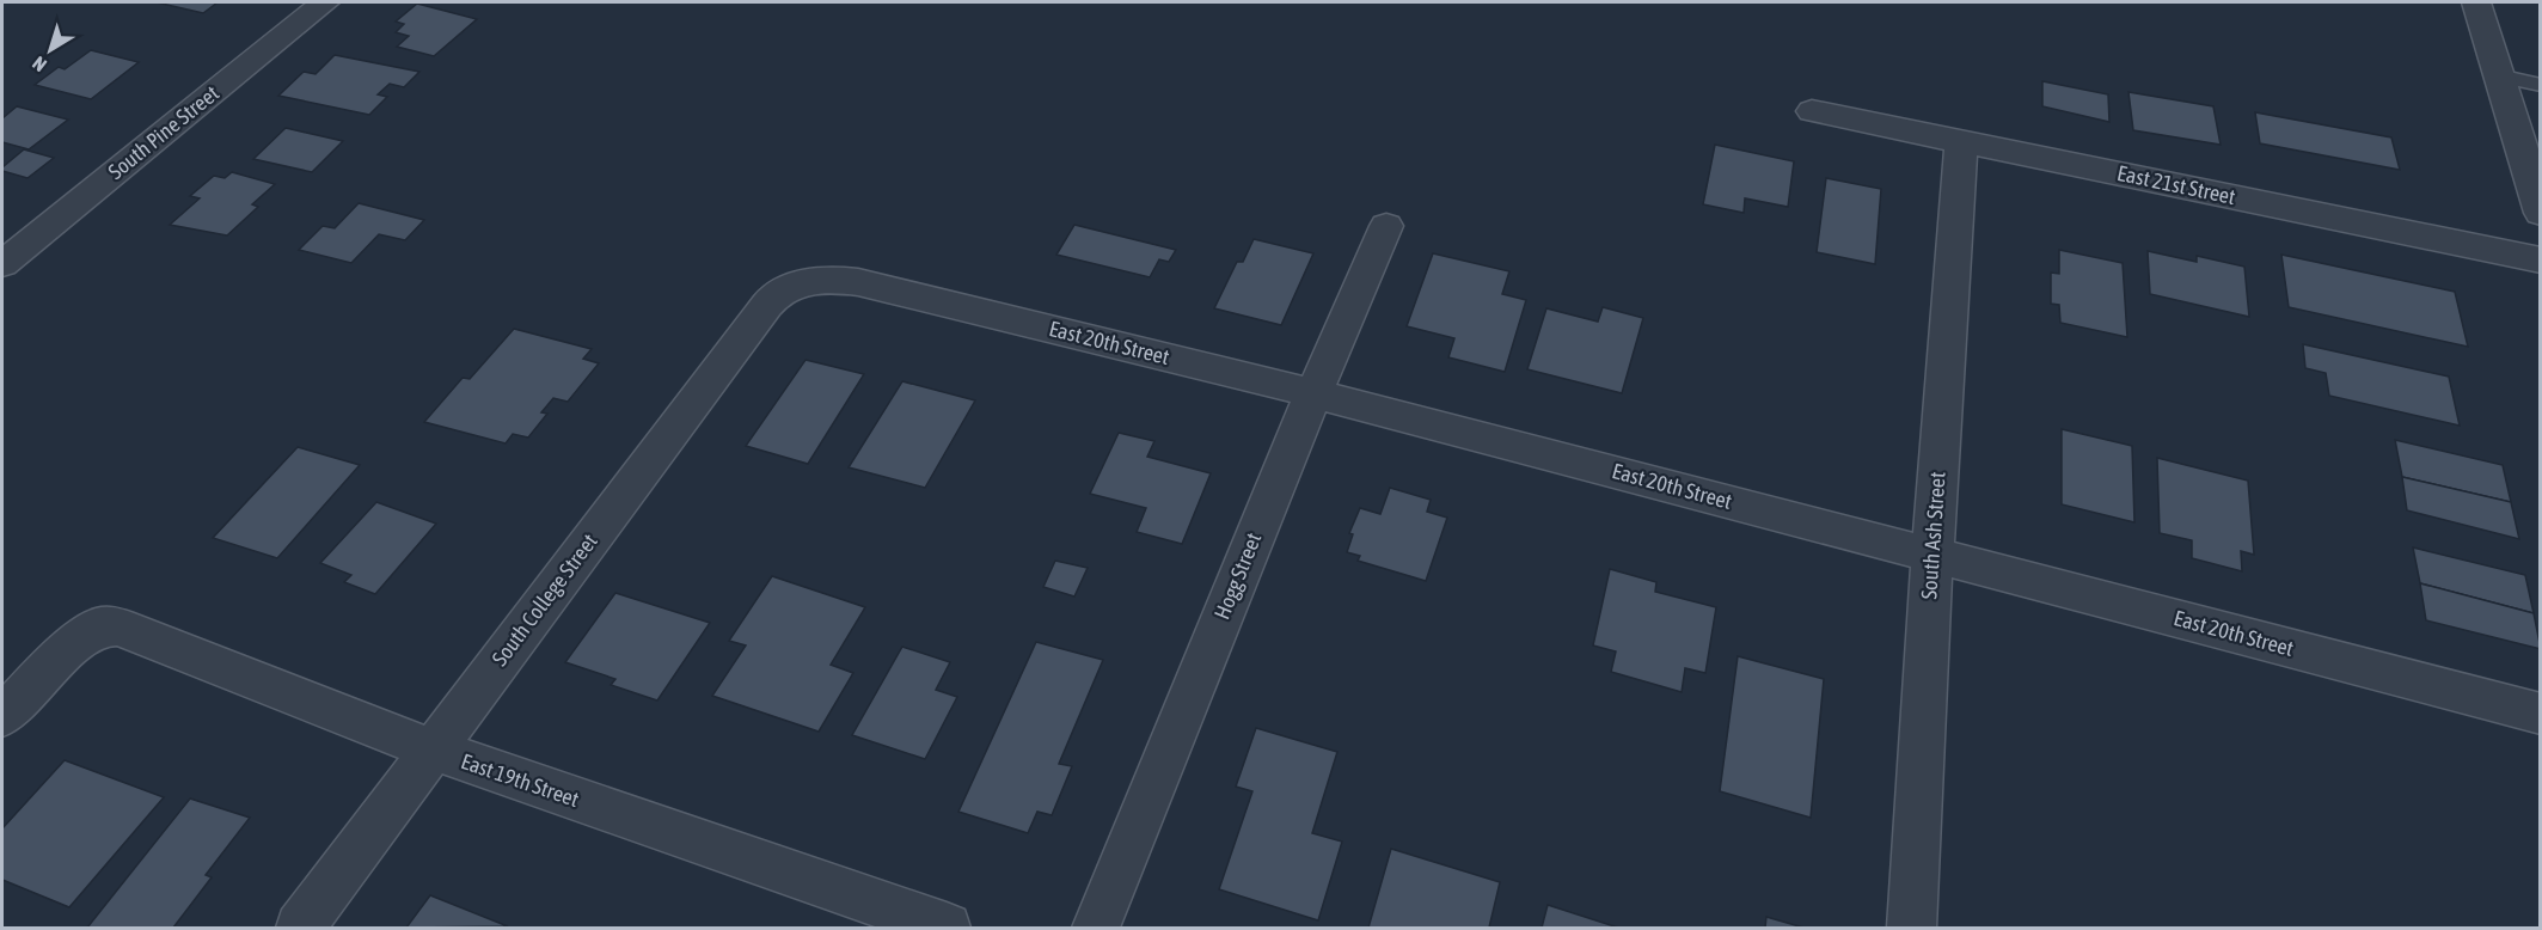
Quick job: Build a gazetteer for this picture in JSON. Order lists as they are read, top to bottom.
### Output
{
  "streets": {
    "street": [
      "South Pine Street",
      "East 21st Street",
      "East 20th Street",
      "South Ash Street",
      "Hogg Street",
      "South College Street",
      "East 19th Street"
    ]
  },
  "crossings": [
    ["East 21st Street", "South Ash Street"],
    ["East 20th Street", "South Ash Street"],
    ["East 20th Street", "Hogg Street"],
    ["East 20th Street", "South College Street"],
    ["South College Street", "East 19th Street"]
  ],
  "north": "bottom left"
}
